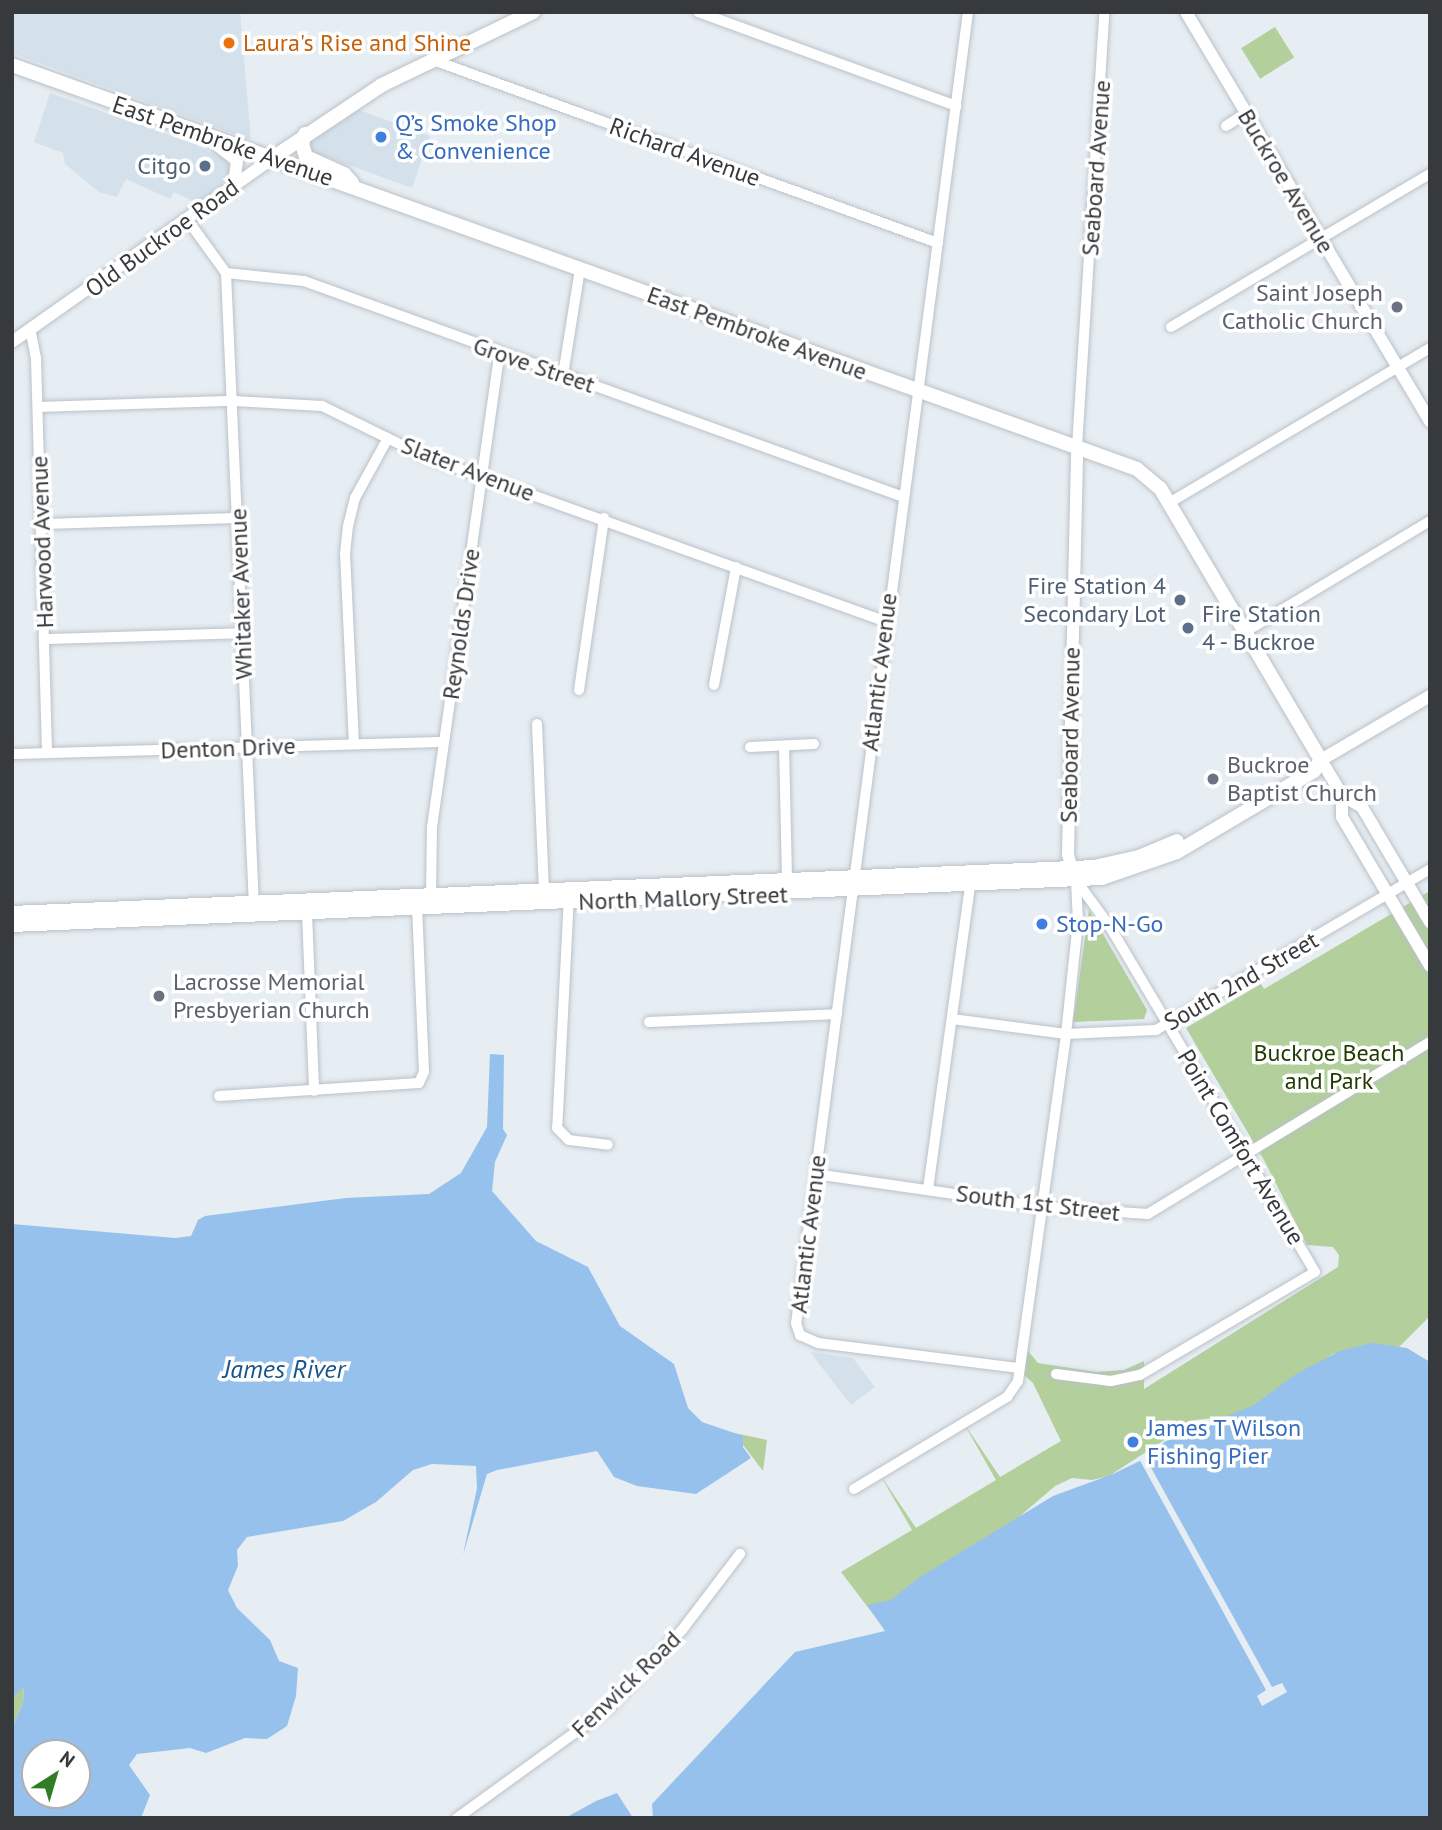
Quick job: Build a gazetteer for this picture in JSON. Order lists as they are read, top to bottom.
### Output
{
  "streets": {
    "main road": ["East Pembroke Avenue", "Old Buckroe Road", "North Mallory Street"],
    "street": [
      "Richard Avenue",
      "Seaboard Avenue",
      "Buckroe Avenue",
      "Grove Street",
      "Slater Avenue",
      "Harwood Avenue",
      "Whitaker Avenue",
      "Reynolds Drive",
      "Atlantic Avenue",
      "Denton Drive",
      "South 2nd Street",
      "Point Comfort Avenue",
      "South 1st Street",
      "Fenwick Road"
    ]
  },
  "crossings": [
    ["East Pembroke Avenue", "Seaboard Avenue"],
    ["East Pembroke Avenue", "Old Buckroe Road"],
    ["East Pembroke Avenue", "Atlantic Avenue"],
    ["East Pembroke Avenue", "North Mallory Street"],
    ["East Pembroke Avenue", "South 2nd Street"],
    ["Richard Avenue", "Old Buckroe Road"],
    ["Richard Avenue", "Atlantic Avenue"],
    ["Seaboard Avenue", "Atlantic Avenue"],
    ["Seaboard Avenue", "North Mallory Street"],
    ["Seaboard Avenue", "South 2nd Street"],
    ["Seaboard Avenue", "Point Comfort Avenue"],
    ["Seaboard Avenue", "South 1st Street"],
    ["Old Buckroe Road", "Harwood Avenue"],
    ["Grove Street", "Whitaker Avenue"],
    ["Grove Street", "Reynolds Drive"],
    ["Grove Street", "Atlantic Avenue"],
    ["Slater Avenue", "Harwood Avenue"],
    ["Slater Avenue", "Whitaker Avenue"],
    ["Slater Avenue", "Reynolds Drive"],
    ["Slater Avenue", "Atlantic Avenue"],
    ["Harwood Avenue", "Denton Drive"],
    ["Whitaker Avenue", "Denton Drive"],
    ["Whitaker Avenue", "North Mallory Street"],
    ["Reynolds Drive", "Denton Drive"],
    ["Reynolds Drive", "North Mallory Street"],
    ["Atlantic Avenue", "North Mallory Street"],
    ["Atlantic Avenue", "South 1st Street"],
    ["North Mallory Street", "Point Comfort Avenue"],
    ["South 2nd Street", "Point Comfort Avenue"],
    ["Point Comfort Avenue", "South 1st Street"]
  ],
  "water": ["James River"],
  "parks": ["Buckroe Beach and Park"],
  "places": [
    "Laura's Rise and Shine",
    "Q’s Smoke Shop & Convenience",
    "Citgo",
    "Saint Joseph Catholic Church",
    "Fire Station 4 Secondary Lot",
    "Fire Station 4 - Buckroe",
    "Buckroe Baptist Church",
    "Stop-N-Go",
    "Lacrosse Memorial Presbyerian Church",
    "James T Wilson Fishing Pier"
  ],
  "north": "top right"
}
